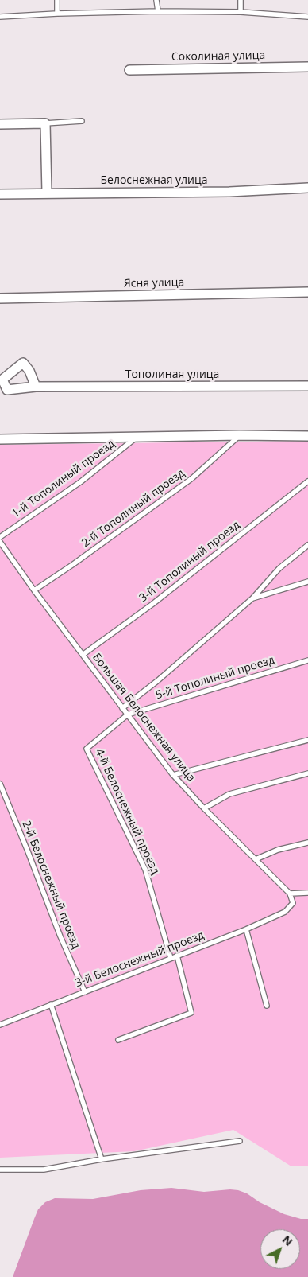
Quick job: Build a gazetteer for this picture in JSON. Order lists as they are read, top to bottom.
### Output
{
  "streets": {
    "street": [
      "Соколиная улица",
      "Белоснежная улица",
      "Ясня улица",
      "Тополиная улица"
    ],
    "lane": [
      "1-й Тополиный проезд",
      "2-й Тополиный проезд",
      "3-й Тополиный проезд",
      "5-й Тополиный проезд",
      "Большая Белоснежная улица",
      "4-й Белоснежный проезд",
      "2-й Белоснежный проезд",
      "3-й Белоснежный проезд"
    ]
  },
  "crossings": [
    ["2-й Тополиный проезд", "Большая Белоснежная улица"],
    ["3-й Тополиный проезд", "Большая Белоснежная улица"],
    ["5-й Тополиный проезд", "Большая Белоснежная улица"],
    ["5-й Тополиный проезд", "4-й Белоснежный проезд"],
    ["Большая Белоснежная улица", "4-й Белоснежный проезд"],
    ["Большая Белоснежная улица", "3-й Белоснежный проезд"],
    ["4-й Белоснежный проезд", "3-й Белоснежный проезд"],
    ["2-й Белоснежный проезд", "3-й Белоснежный проезд"]
  ],
  "north": "top right"
}
